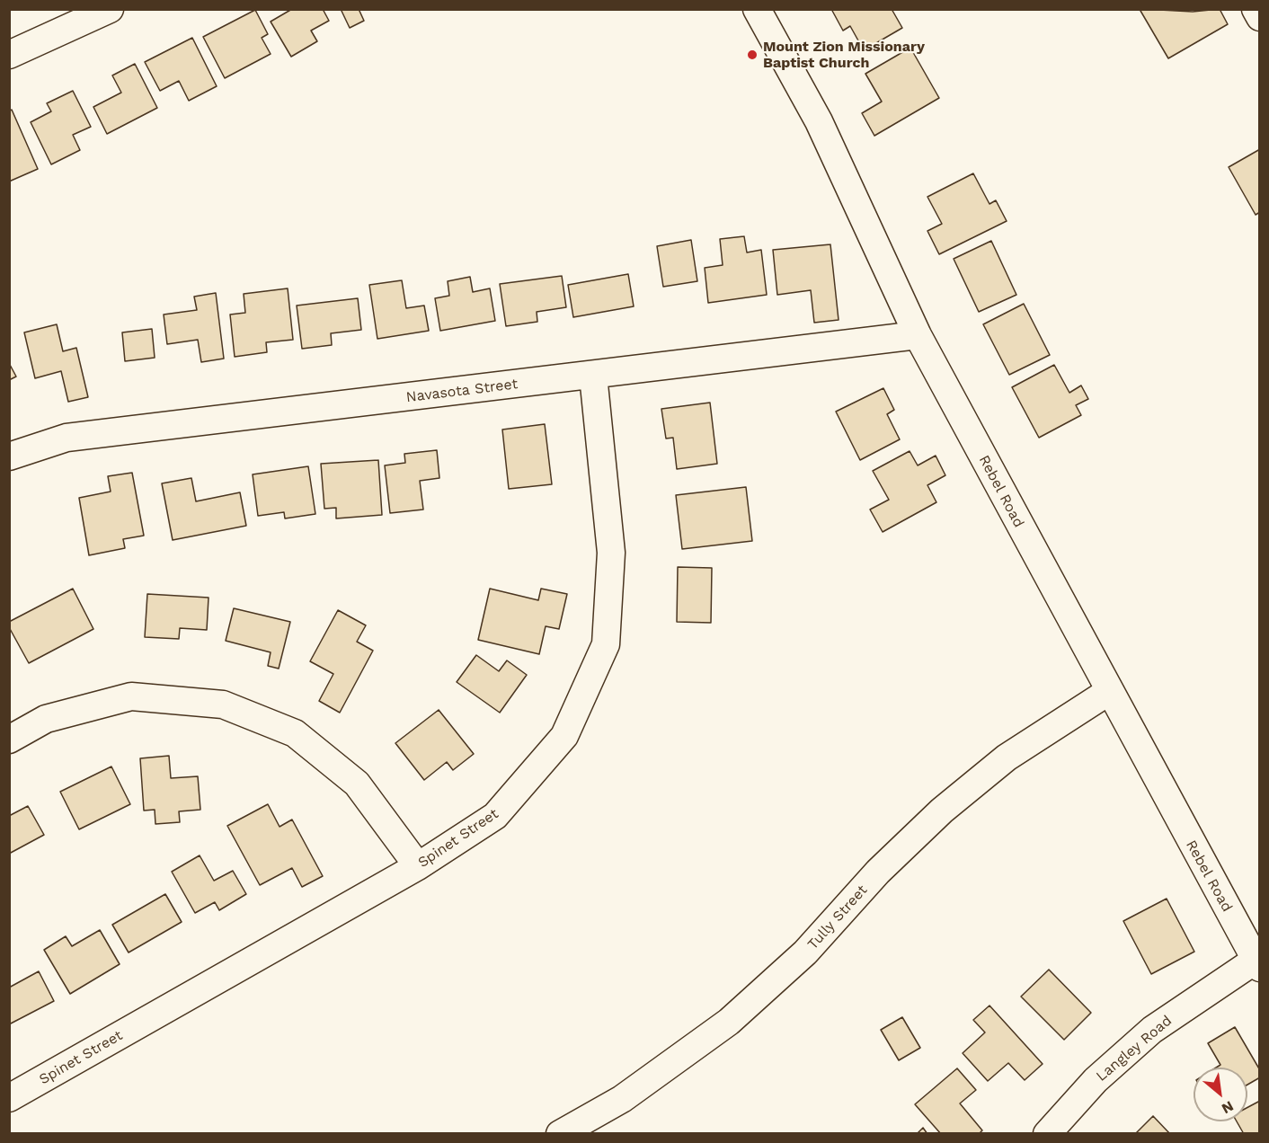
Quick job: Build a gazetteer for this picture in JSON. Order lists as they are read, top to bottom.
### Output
{
  "streets": {
    "street": [
      "Navasota Street",
      "Rebel Road",
      "Spinet Street",
      "Tully Street",
      "Langley Road"
    ]
  },
  "crossings": [
    ["Navasota Street", "Rebel Road"],
    ["Navasota Street", "Spinet Street"],
    ["Rebel Road", "Tully Street"],
    ["Rebel Road", "Langley Road"]
  ],
  "places": ["Mount Zion Missionary Baptist Church"],
  "north": "bottom right"
}
